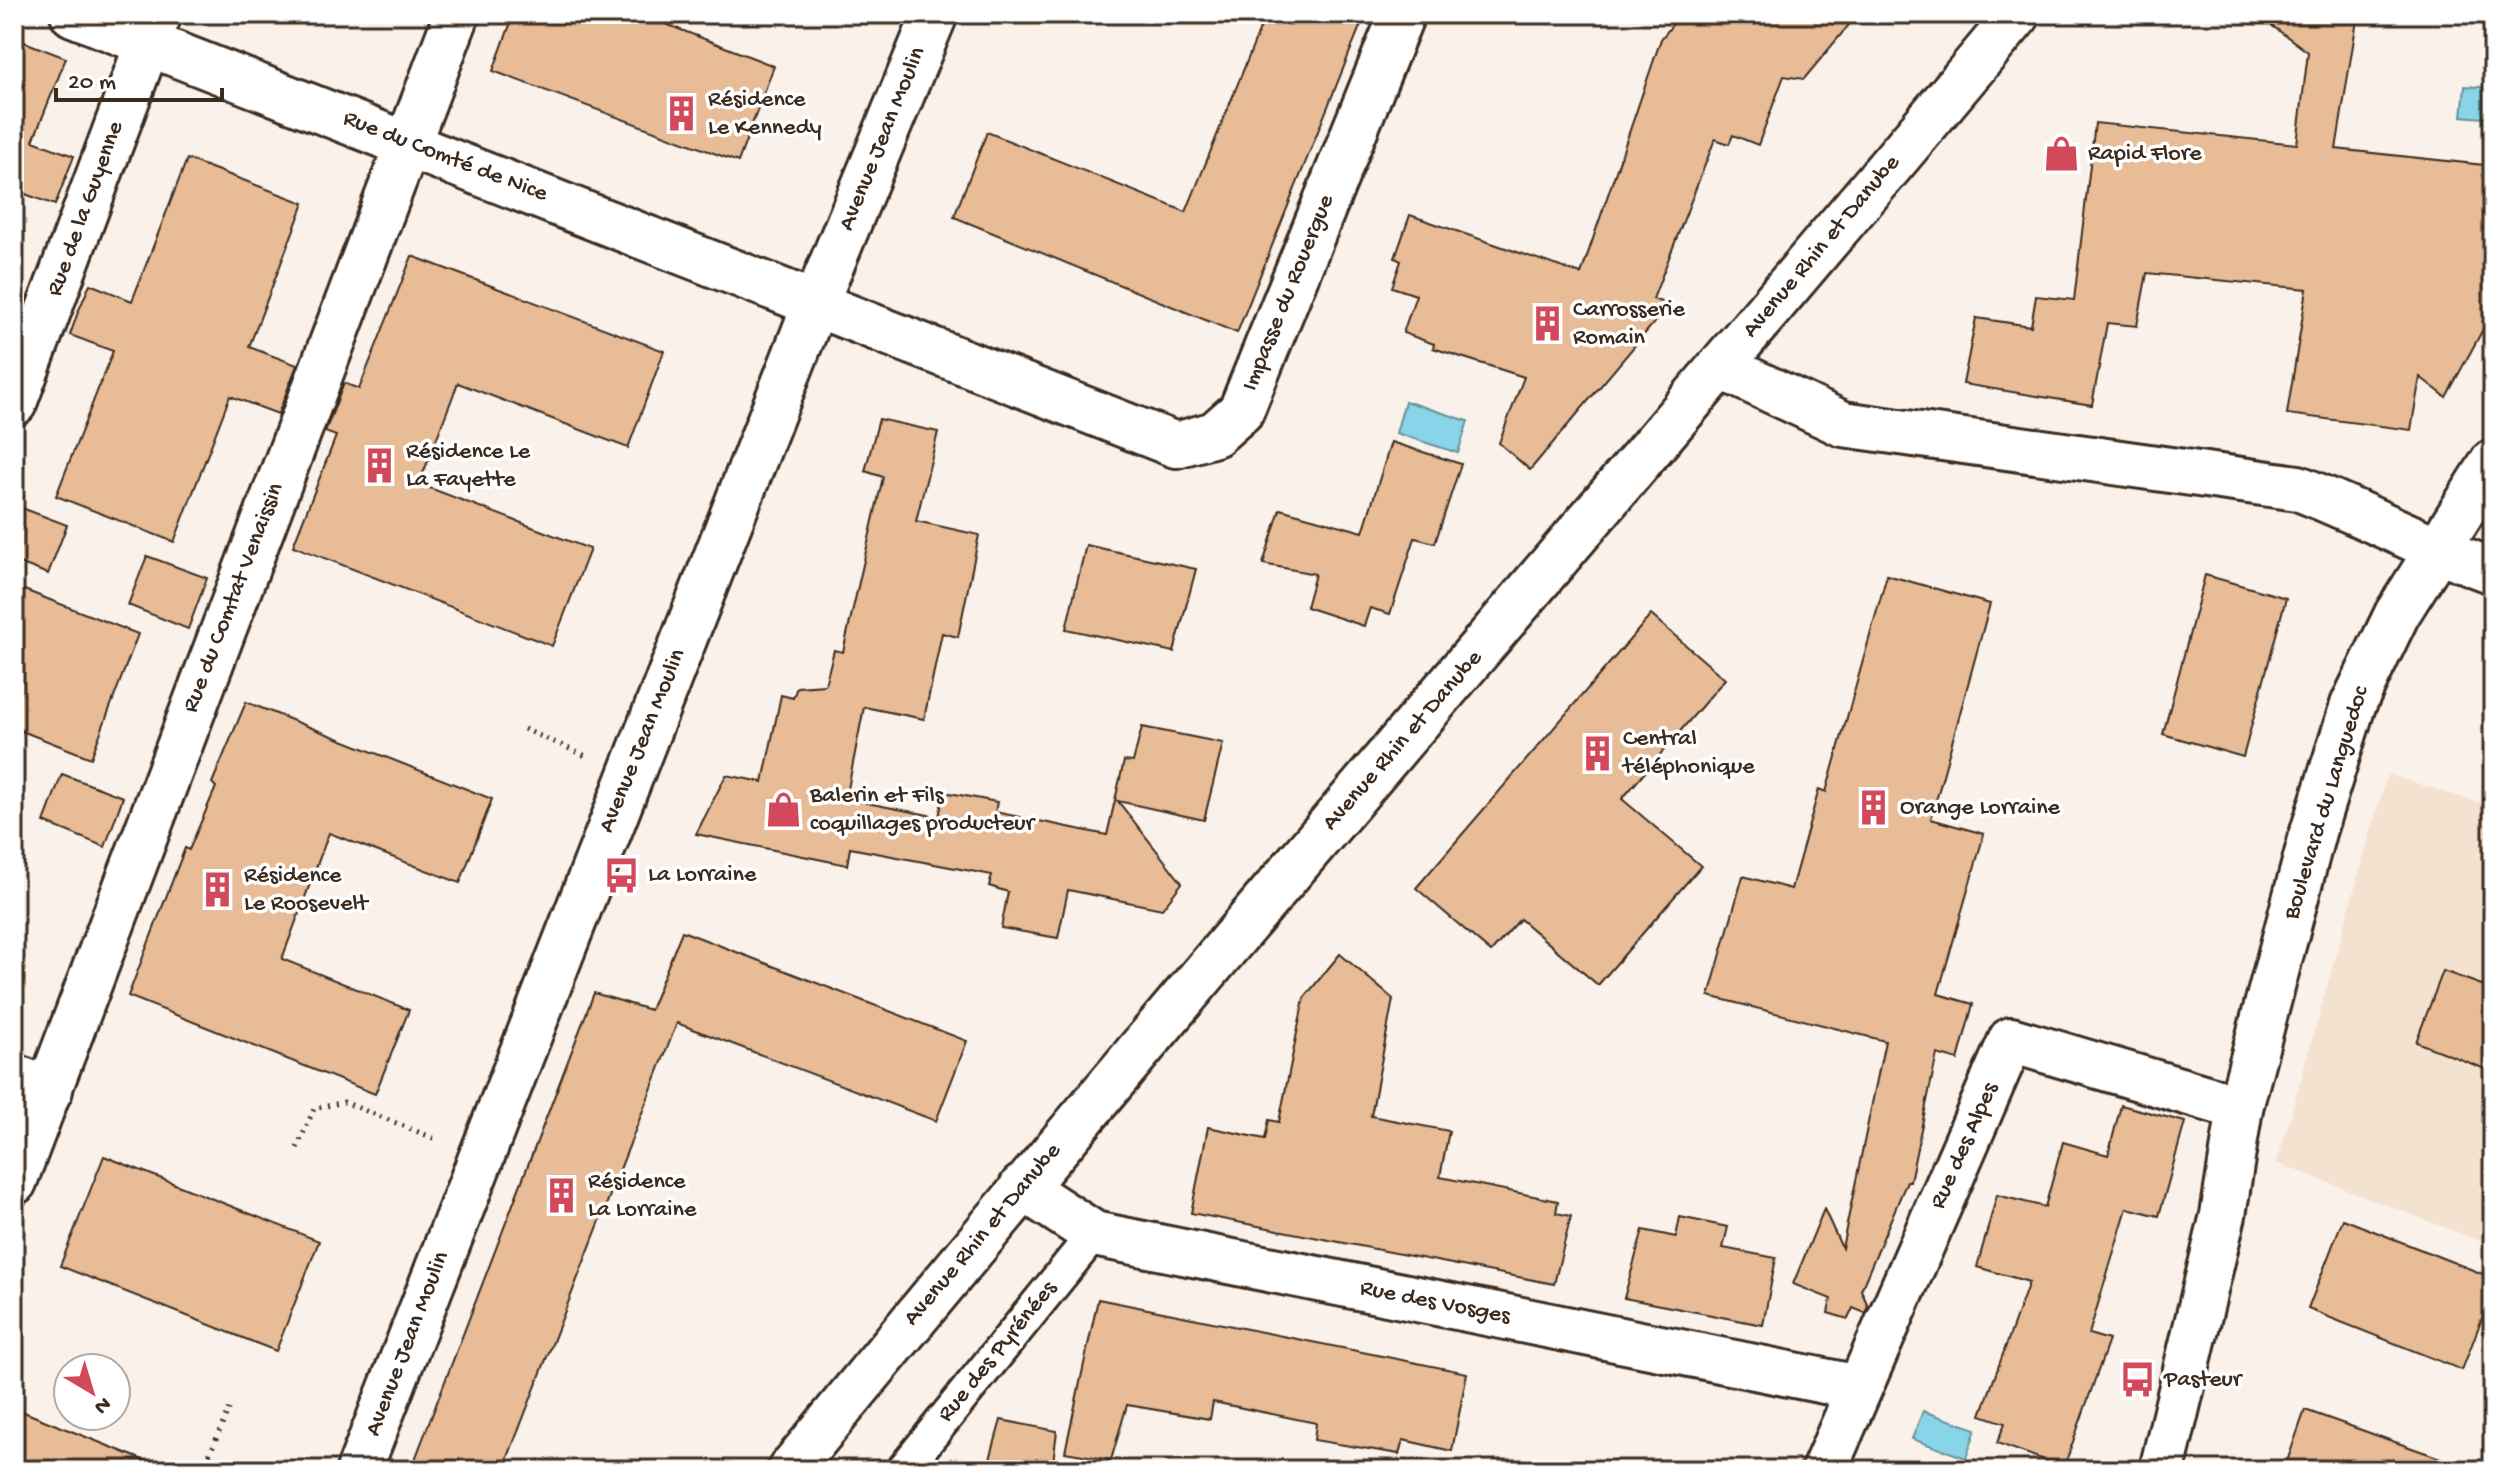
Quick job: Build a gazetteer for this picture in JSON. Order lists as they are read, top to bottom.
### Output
{
  "streets": {
    "street": [
      "Avenue Jean Moulin",
      "Rue du Comté de Nice",
      "Rue de la Guyenne",
      "Avenue Rhin et Danube",
      "Impasse du Rouergue",
      "Rue du Comtat Venaissin",
      "Boulevard du Languedoc",
      "Rue des Alpes",
      "Rue des Vosges"
    ],
    "lane": ["Rue des Pyrénées"]
  },
  "crossings": [
    ["Avenue Jean Moulin", "Rue du Comté de Nice"],
    ["Avenue Jean Moulin", "Impasse du Rouergue"],
    ["Rue du Comté de Nice", "Rue de la Guyenne"],
    ["Rue du Comté de Nice", "Impasse du Rouergue"],
    ["Rue du Comté de Nice", "Rue du Comtat Venaissin"],
    ["Avenue Rhin et Danube", "Rue des Vosges"],
    ["Boulevard du Languedoc", "Rue des Alpes"],
    ["Rue des Alpes", "Rue des Vosges"],
    ["Rue des Vosges", "Rue des Pyrénées"]
  ],
  "places": {
    "building": [
      "Résidence Le Kennedy",
      "Carrosserie Romain",
      "Résidence Le La Fayette",
      "Central téléphonique",
      "Orange Lorraine",
      "Résidence Le Roosevelt",
      "Résidence La Lorraine"
    ],
    "shop": ["Rapid Flore", "Balerin et Fils coquillages producteur"],
    "bus stop": ["La Lorraine", "Pasteur"]
  },
  "scale_bar": "20 m",
  "north": "bottom right"
}
